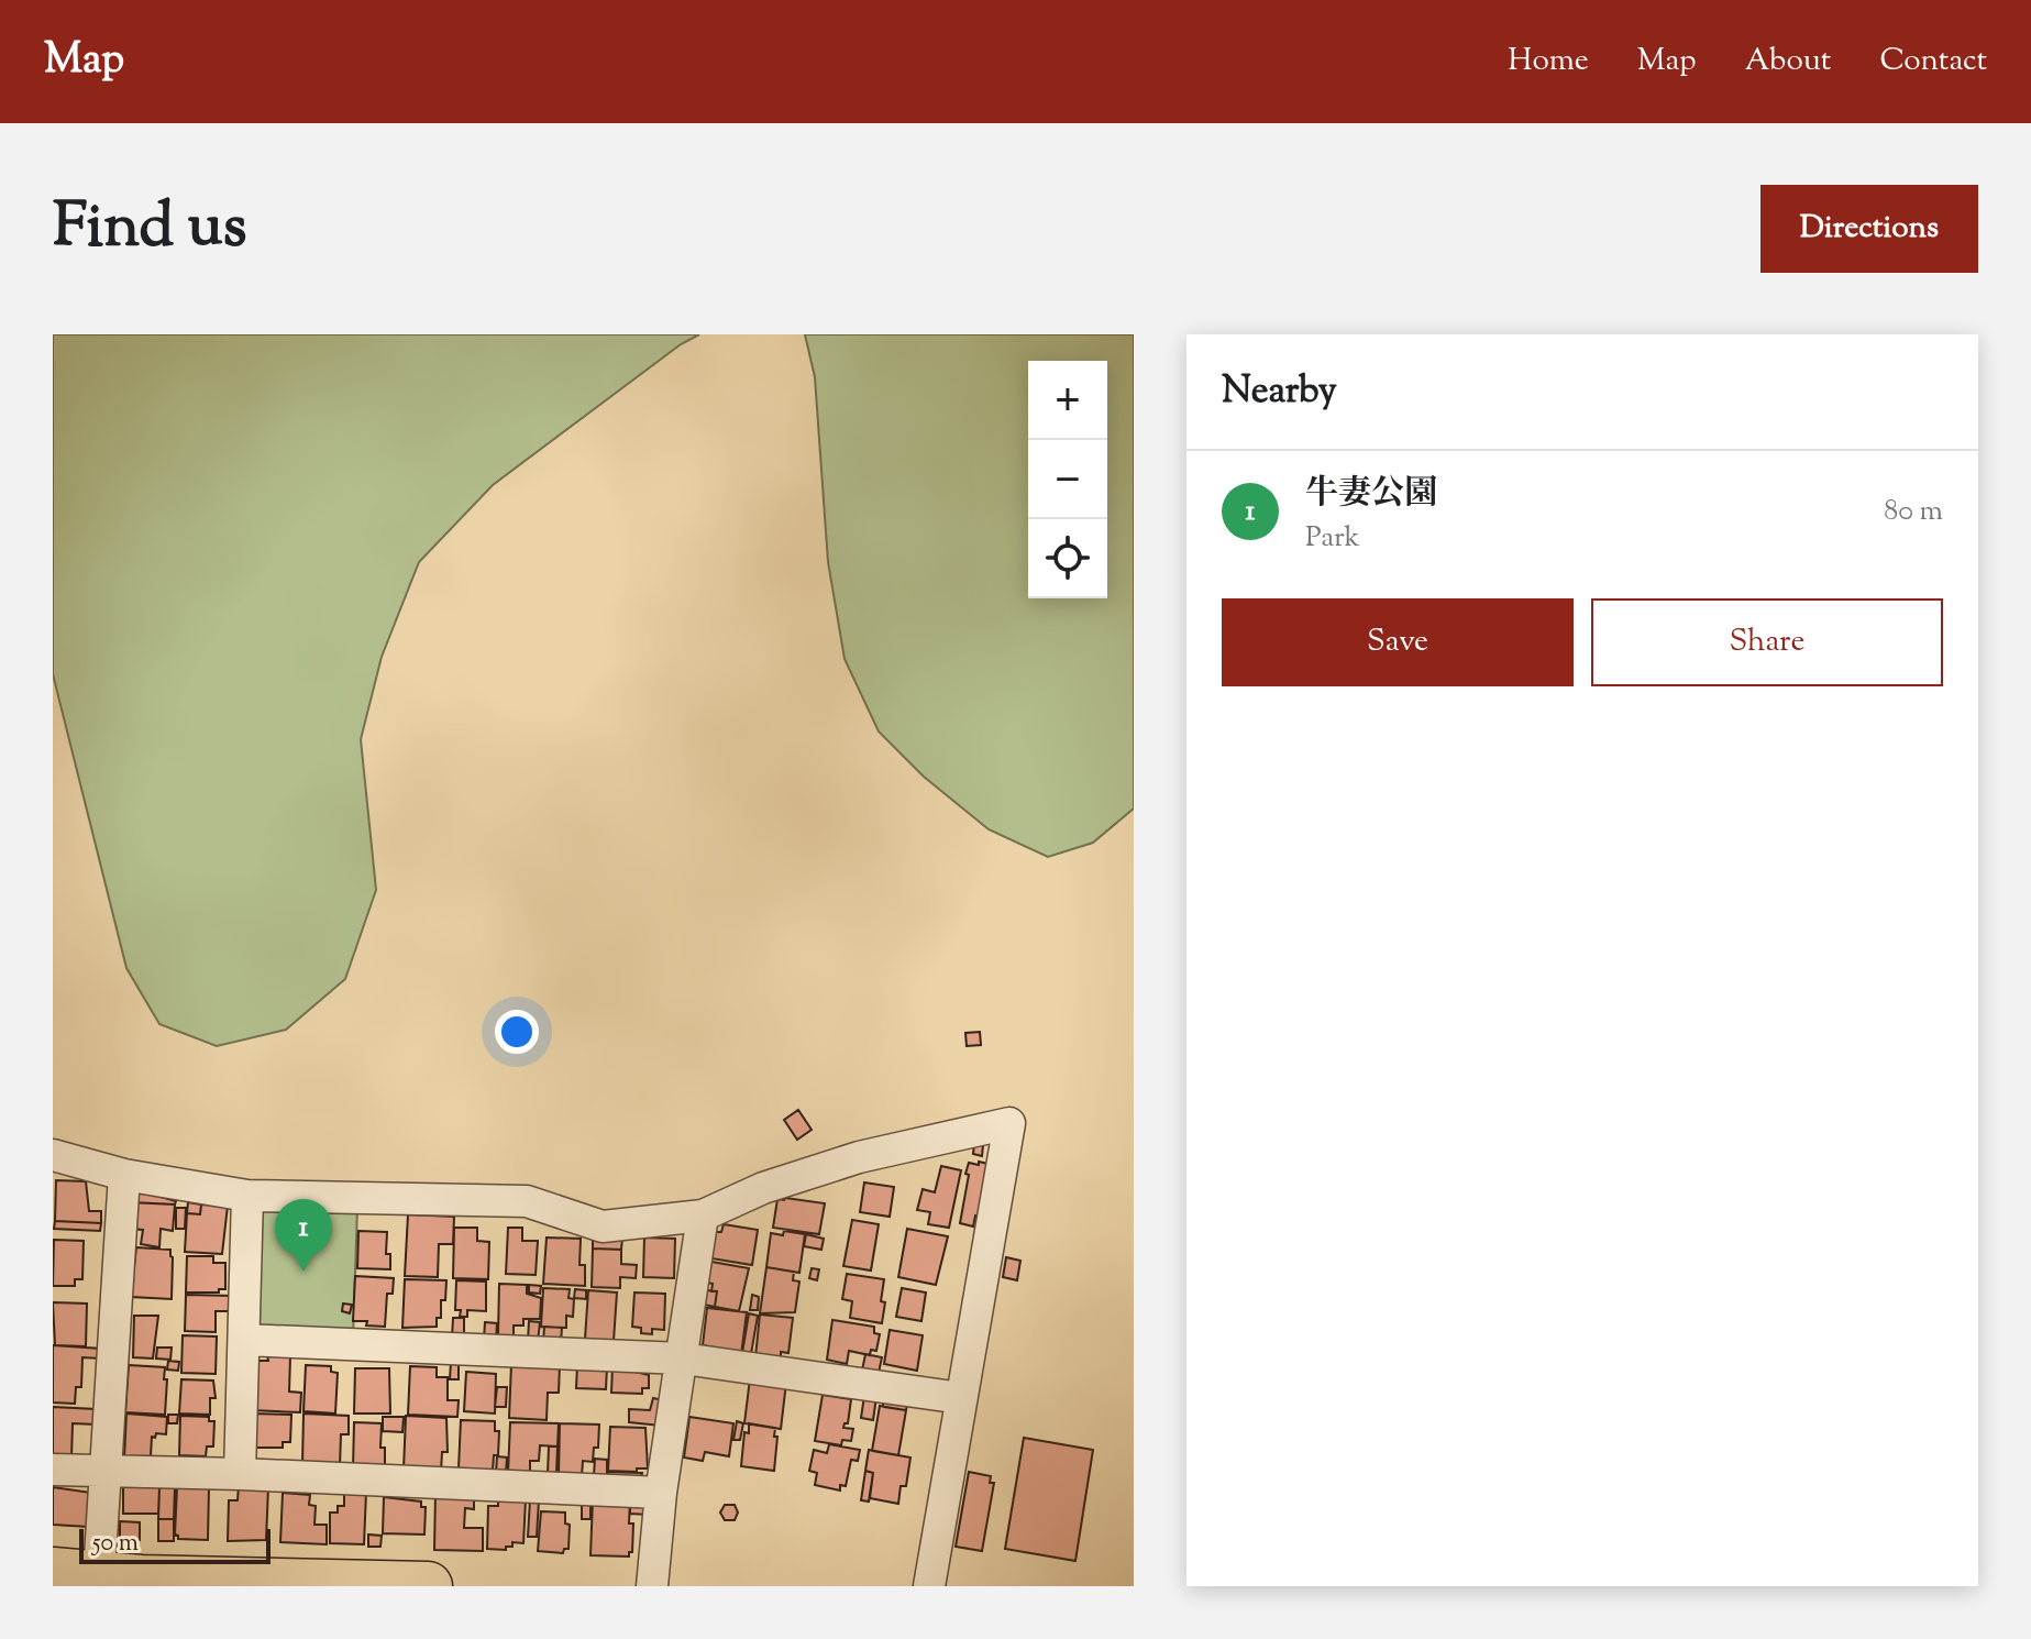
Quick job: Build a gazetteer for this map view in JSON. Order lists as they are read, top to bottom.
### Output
{
  "scale_bar": "50 m",
  "page": {
    "header": "Map",
    "nav": [
      "Home",
      "Map",
      "About",
      "Contact"
    ],
    "title": "Find us",
    "buttons": [
      "Directions",
      ["Save", "Share"]
    ],
    "heading": "Nearby",
    "map_buttons": ["+", "−"],
    "list": [
      {
        "mark": "1",
        "name": "牛妻公園",
        "note": "Park",
        "value": "80 m"
      }
    ],
    "pins": "1",
    "scale": "50 m"
  }
}
